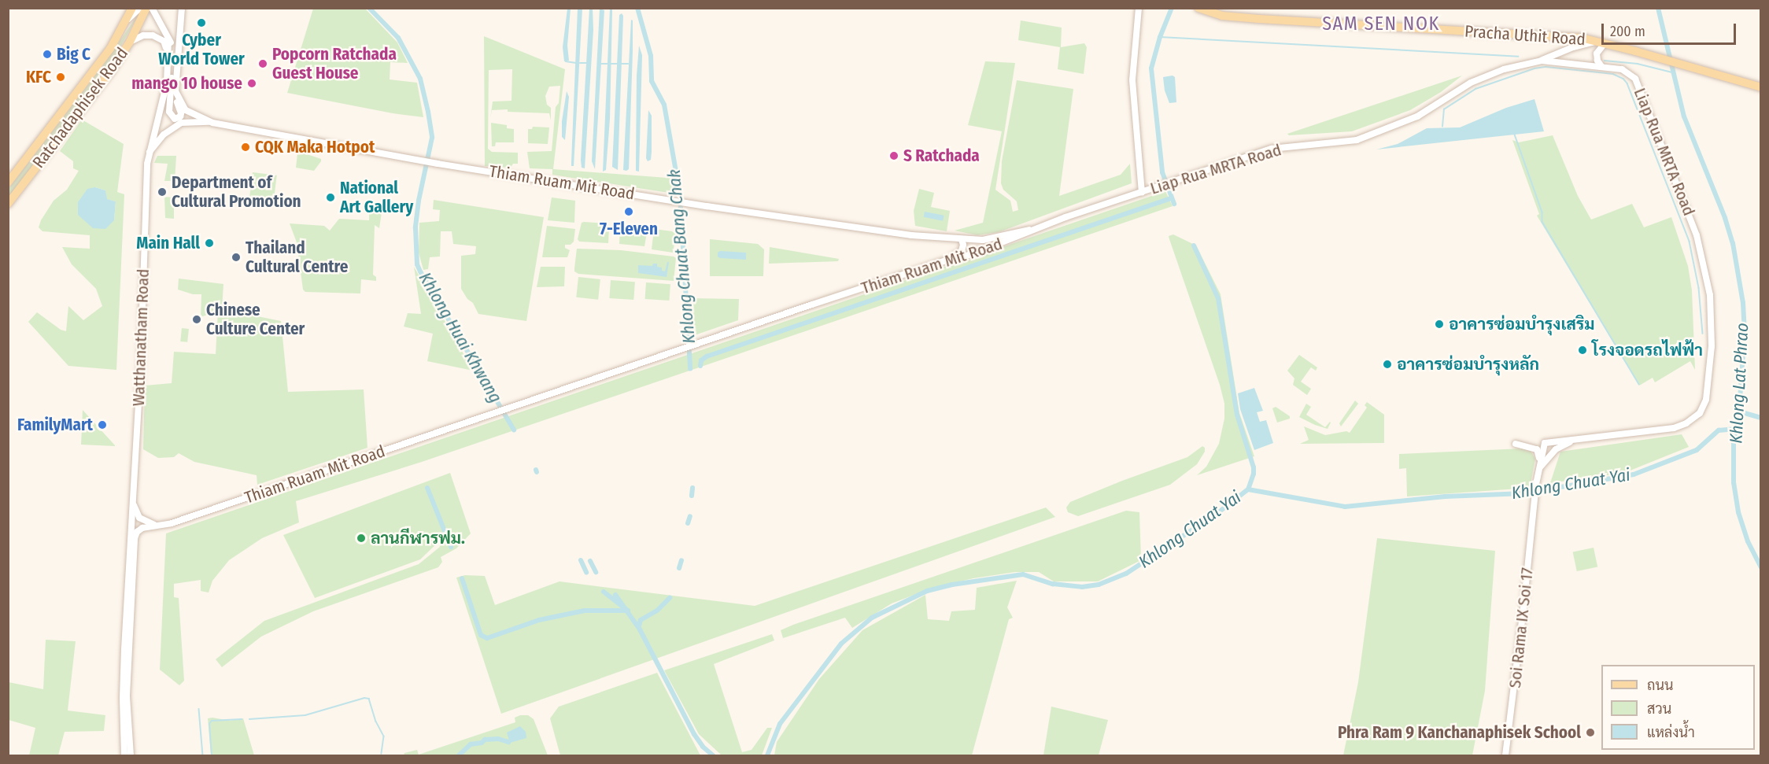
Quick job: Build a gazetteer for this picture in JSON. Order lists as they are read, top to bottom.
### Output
{
  "streets": {
    "main road": ["Pracha Uthit Road", "Ratchadaphisek Road"],
    "street": [
      "Liap Rua MRTA Road",
      "Thiam Ruam Mit Road",
      "Watthanatham Road",
      "Soi Rama IX Soi 17"
    ]
  },
  "crossings": [
    ["Liap Rua MRTA Road", "Thiam Ruam Mit Road"],
    ["Liap Rua MRTA Road", "Soi Rama IX Soi 17"],
    ["Thiam Ruam Mit Road", "Watthanatham Road"]
  ],
  "districts": ["SAM SEN NOK"],
  "water": [
    "Khlong Chuat Bang Chak",
    "Khlong Huai Khwang",
    "Khlong Lat Phrao",
    "Khlong Chuat Yai"
  ],
  "places": [
    "Cyber World Tower",
    "Big C",
    "Popcorn Ratchada Guest House",
    "KFC",
    "mango 10 house",
    "CQK Maka Hotpot",
    "S Ratchada",
    "Department of Cultural Promotion",
    "National Art Gallery",
    "7-Eleven",
    "Main Hall",
    "Thailand Cultural Centre",
    "Chinese Culture Center",
    "อาคารซ่อมบำรุงเสริม",
    "โรงจอดรถไฟฟ้า",
    "อาคารซ่อมบำรุงหลัก",
    "FamilyMart",
    "ลานกีฬารฟม.",
    "Phra Ram 9 Kanchanaphisek School"
  ],
  "legend": ["ถนน", "สวน", "แหล่งน้ำ"],
  "scale_bar": "200 m"
}
